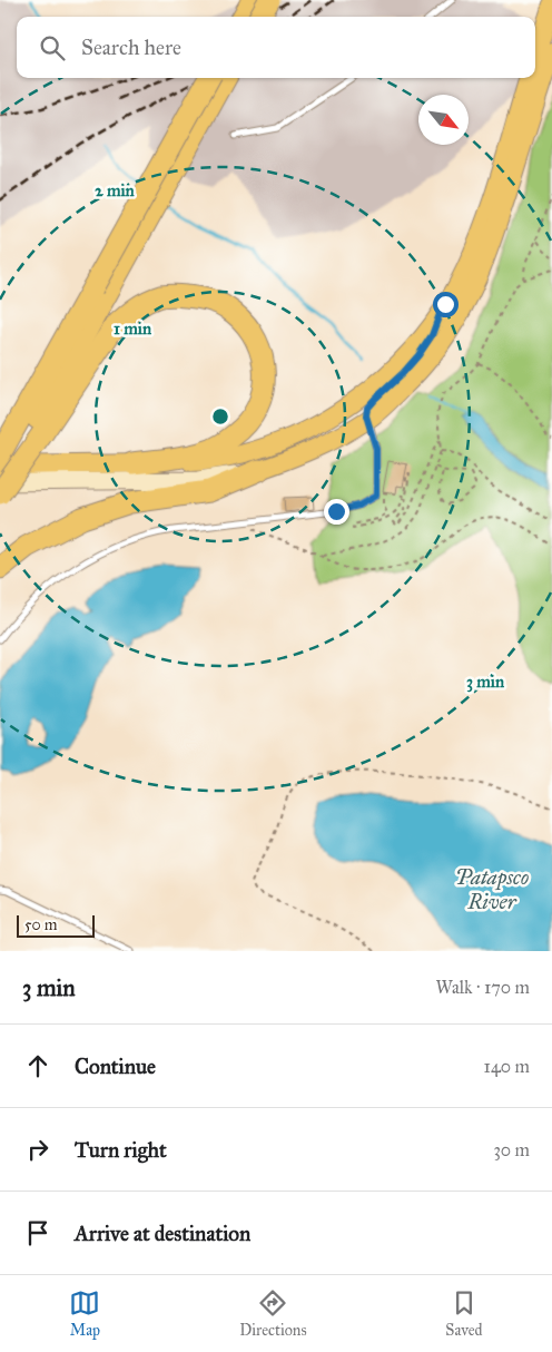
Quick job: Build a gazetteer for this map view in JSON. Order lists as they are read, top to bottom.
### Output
{
  "water": ["Patapsco River"],
  "scale_bar": "50 m",
  "north": "bottom right",
  "page": {
    "search": "Search here",
    "scale": "50 m",
    "heading": ["3 min", "Walk · 170 m"],
    "list": [
      ["Continue", "140 m"],
      ["Turn right", "30 m"],
      "Arrive at destination"
    ],
    "nav": ["Map", "Directions", "Saved"]
  },
  "rings": ["2 min", "1 min", "3 min"]
}
